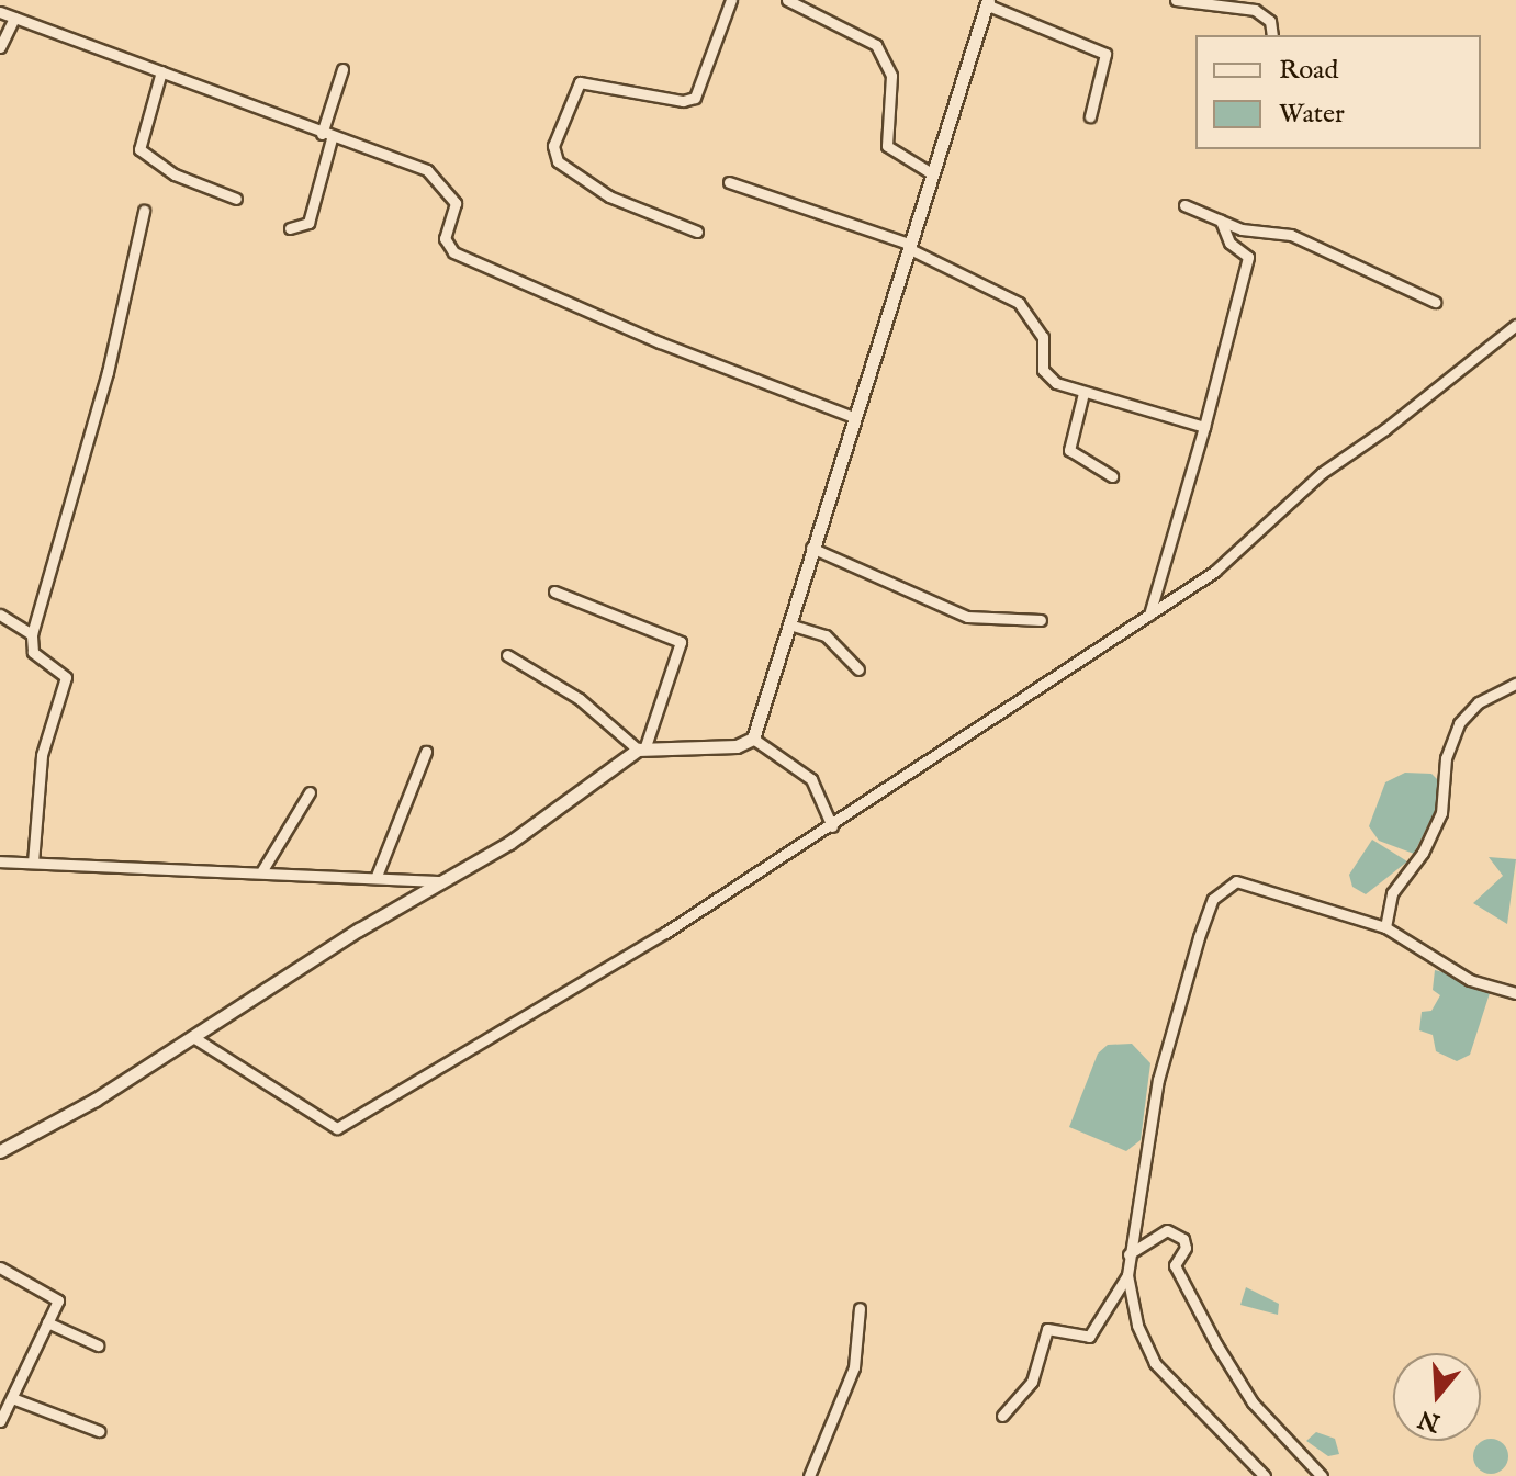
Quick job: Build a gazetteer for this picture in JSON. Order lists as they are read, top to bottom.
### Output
{
  "legend": ["Road", "Water"],
  "north": "bottom"
}
